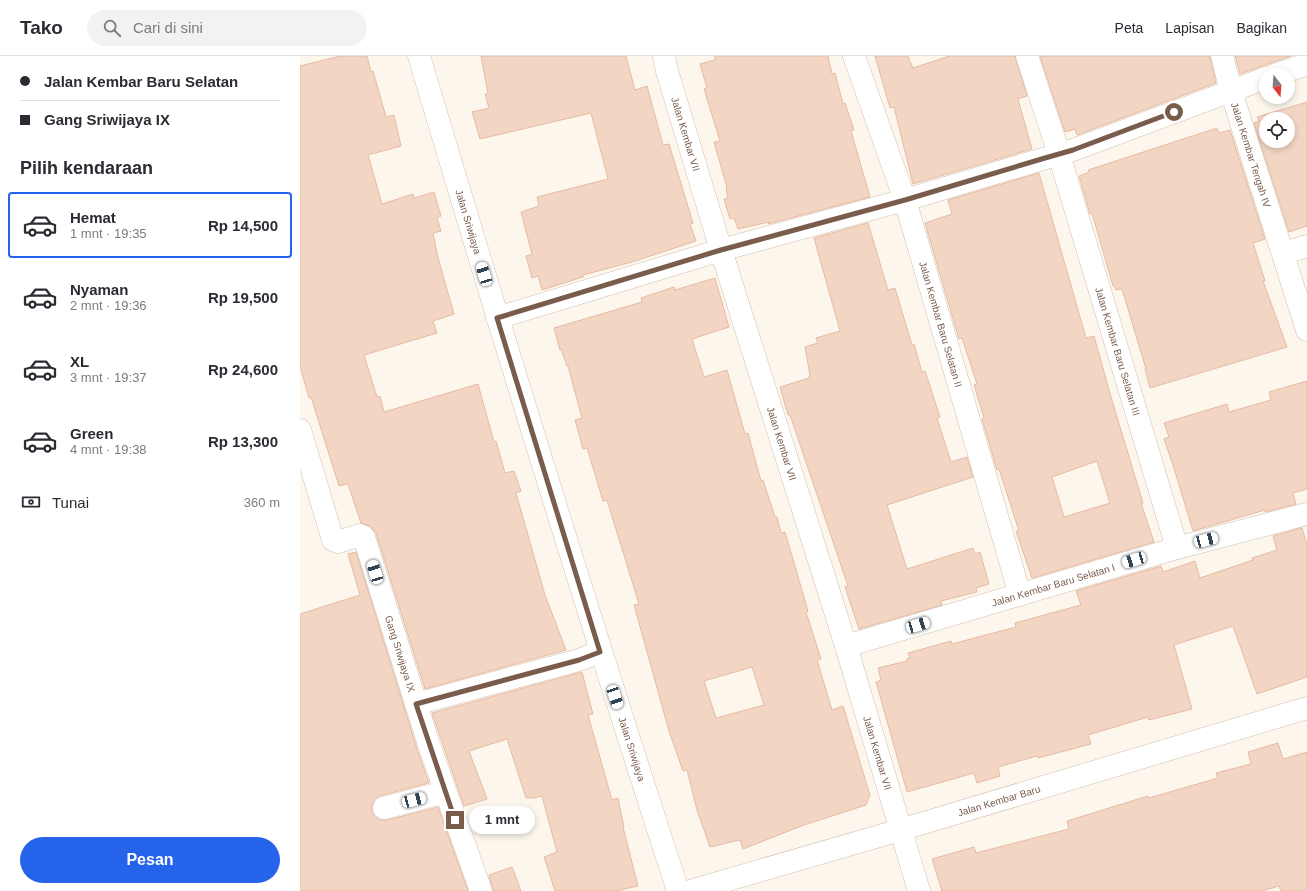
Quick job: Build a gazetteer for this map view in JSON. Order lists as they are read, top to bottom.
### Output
{
  "streets": {
    "street": [
      "Jalan Kembar VII",
      "Jalan Kembar Tengah IV",
      "Jalan Sriwijaya",
      "Jalan Kembar Baru Selatan II",
      "Jalan Kembar Baru Selatan III",
      "Jalan Kembar Baru Selatan I",
      "Gang Sriwijaya IX",
      "Jalan Kembar Baru"
    ]
  },
  "crossings": [
    ["Jalan Kembar VII", "Jalan Kembar Baru Selatan I"],
    ["Jalan Kembar VII", "Jalan Kembar Baru"],
    ["Jalan Kembar Baru Selatan II", "Jalan Kembar Baru Selatan I"],
    ["Jalan Kembar Baru Selatan III", "Jalan Kembar Baru Selatan I"]
  ],
  "north": "bottom",
  "page": {
    "header": "Tako",
    "search": "Cari di sini",
    "nav": ["Peta", "Lapisan", "Bagikan"],
    "banner": ["Jalan Kembar Baru Selatan", "Gang Sriwijaya IX"],
    "heading": "Pilih kendaraan",
    "list": [
      {
        "name": "Hemat",
        "note": "1 mnt · 19:35",
        "value": "Rp 14,500"
      },
      {
        "name": "Nyaman",
        "note": "2 mnt · 19:36",
        "value": "Rp 19,500"
      },
      {
        "name": "XL",
        "note": "3 mnt · 19:37",
        "value": "Rp 24,600"
      },
      {
        "name": "Green",
        "note": "4 mnt · 19:38",
        "value": "Rp 13,300"
      }
    ],
    "pay": ["Tunai", "360 m"],
    "bubble": "1 mnt",
    "buttons": "Pesan"
  }
}
